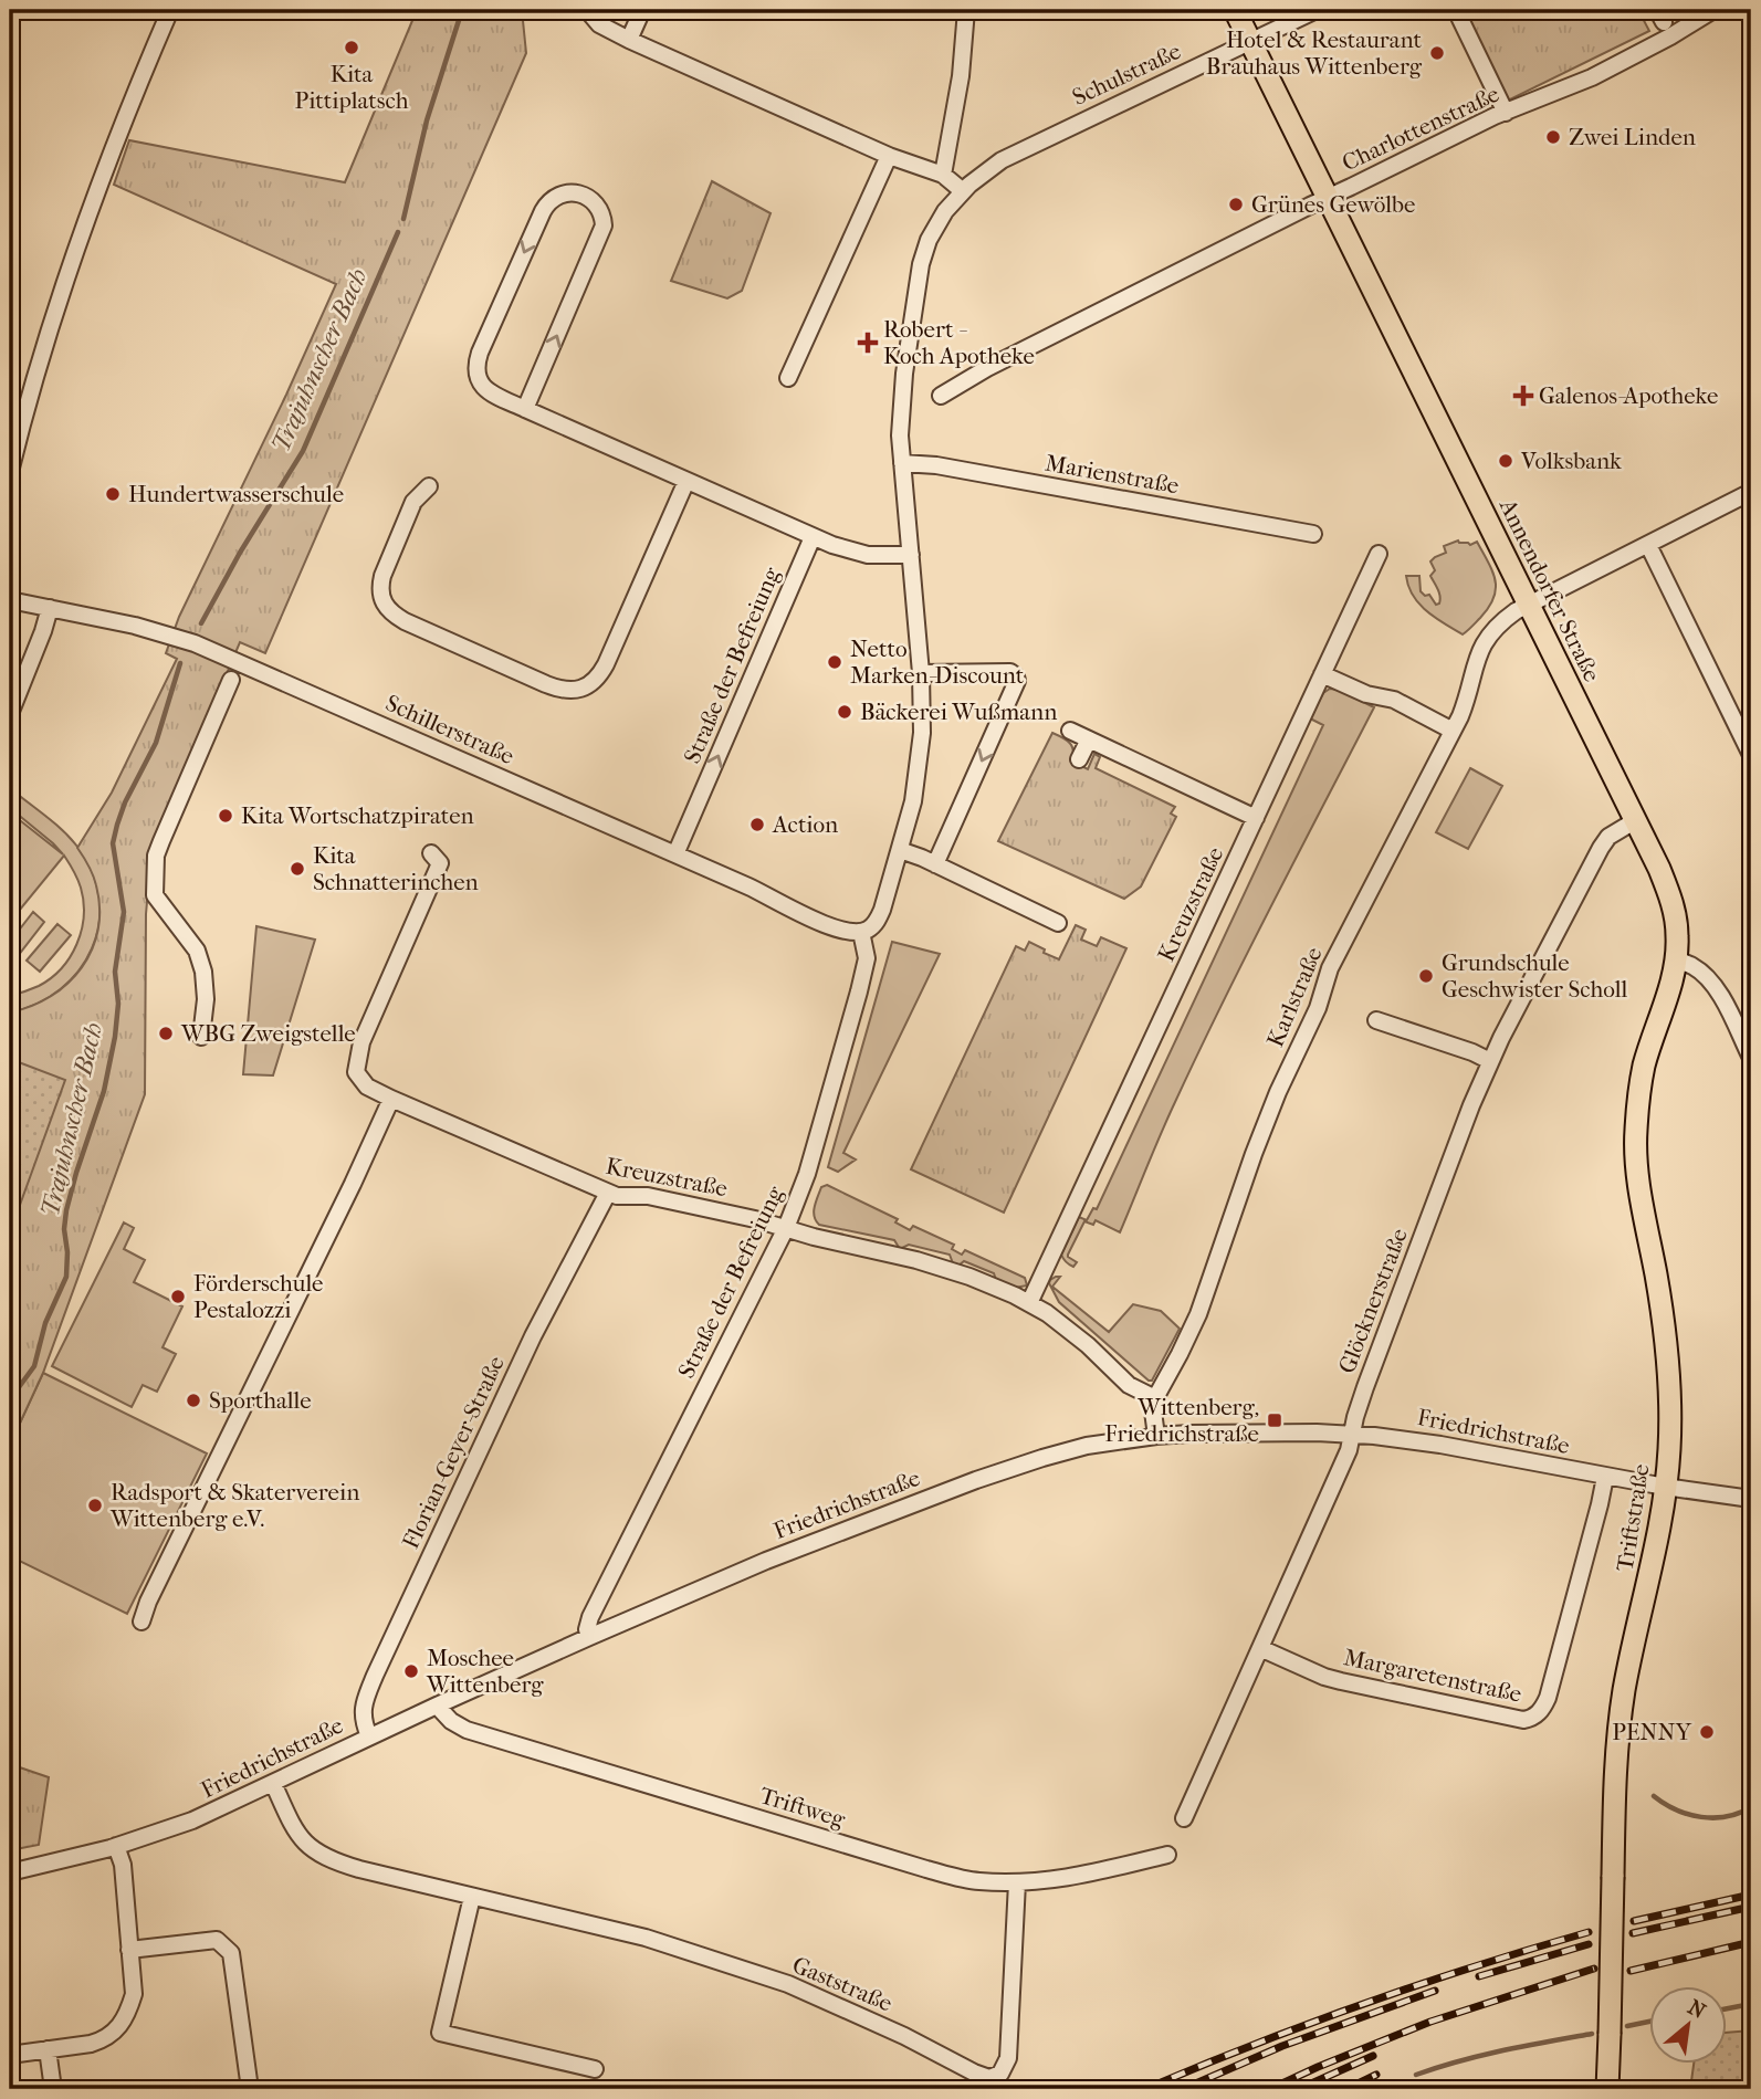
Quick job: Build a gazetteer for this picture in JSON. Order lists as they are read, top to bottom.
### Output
{
  "streets": {
    "main road": ["Annendorfer Straße", "Triftstraße"],
    "street": [
      "Schulstraße",
      "Charlottenstraße",
      "Marienstraße",
      "Straße der Befreiung",
      "Schillerstraße",
      "Kreuzstraße",
      "Karlstraße",
      "Glöcknerstraße",
      "Friedrichstraße",
      "Florian-Geyer-Straße",
      "Margaretenstraße",
      "Triftweg",
      "Gaststraße"
    ]
  },
  "crossings": [
    ["Schulstraße", "Annendorfer Straße"],
    ["Charlottenstraße", "Annendorfer Straße"],
    ["Annendorfer Straße", "Karlstraße"],
    ["Annendorfer Straße", "Glöcknerstraße"],
    ["Annendorfer Straße", "Triftstraße"],
    ["Straße der Befreiung", "Schillerstraße"],
    ["Straße der Befreiung", "Kreuzstraße"],
    ["Straße der Befreiung", "Friedrichstraße"],
    ["Kreuzstraße", "Karlstraße"],
    ["Kreuzstraße", "Florian-Geyer-Straße"],
    ["Glöcknerstraße", "Friedrichstraße"],
    ["Glöcknerstraße", "Margaretenstraße"],
    ["Friedrichstraße", "Florian-Geyer-Straße"],
    ["Friedrichstraße", "Triftstraße"],
    ["Friedrichstraße", "Margaretenstraße"],
    ["Friedrichstraße", "Triftweg"],
    ["Friedrichstraße", "Gaststraße"],
    ["Triftweg", "Gaststraße"]
  ],
  "water": ["Trajuhnscher Bach"],
  "places": {
    "other": [
      "Kita Pittiplatsch",
      "Hotel & Restaurant Brauhaus Wittenberg",
      "Zwei Linden",
      "Grünes Gewölbe",
      "Volksbank",
      "Hundertwasserschule",
      "Netto Marken-Discount",
      "Bäckerei Wußmann",
      "Kita Wortschatzpiraten",
      "Action",
      "Kita Schnatterinchen",
      "Grundschule Geschwister Scholl",
      "WBG Zweigstelle",
      "Förderschule Pestalozzi",
      "Sporthalle",
      "Radsport & Skaterverein Wittenberg e.V.",
      "Moschee Wittenberg",
      "PENNY"
    ],
    "health": ["Robert - Koch Apotheke", "Galenos-Apotheke"],
    "transit": ["Wittenberg, Friedrichstraße"]
  },
  "north": "top right"
}
